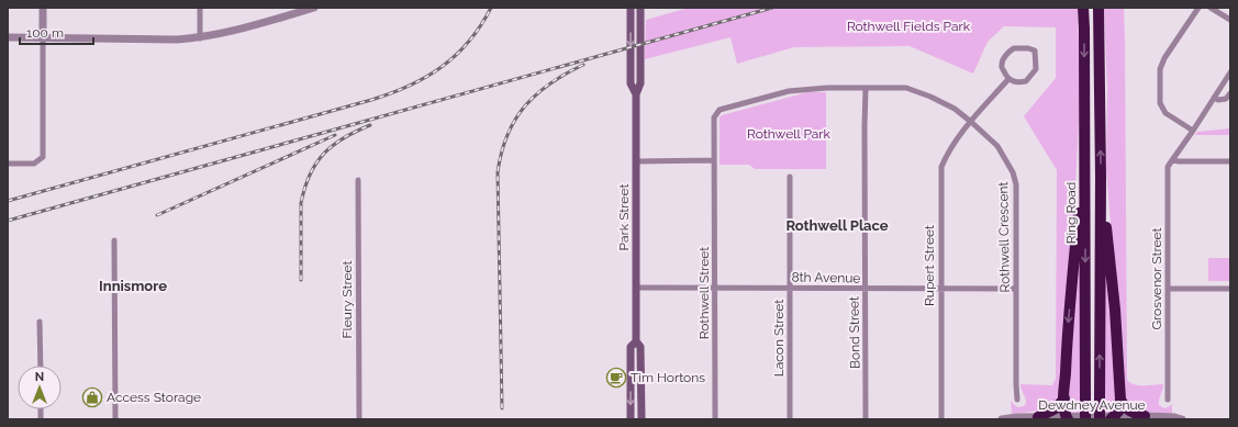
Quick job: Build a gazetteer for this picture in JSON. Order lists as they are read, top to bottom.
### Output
{
  "streets": {
    "highway": ["Ring Road"],
    "main road": ["Park Street"],
    "street": [
      "Rothwell Crescent",
      "Rupert Street",
      "8th Avenue",
      "Grosvenor Street",
      "Rothwell Street",
      "Fleury Street",
      "Bond Street",
      "Lacon Street",
      "Dewdney Avenue"
    ]
  },
  "crossings": [
    ["Park Street", "8th Avenue"],
    ["Rothwell Crescent", "Rupert Street"],
    ["Rothwell Crescent", "8th Avenue"],
    ["Rothwell Crescent", "Rothwell Street"],
    ["Rothwell Crescent", "Bond Street"],
    ["Rupert Street", "8th Avenue"],
    ["8th Avenue", "Rothwell Street"],
    ["8th Avenue", "Bond Street"],
    ["8th Avenue", "Lacon Street"]
  ],
  "districts": ["Rothwell Place", "Innismore"],
  "parks": ["Rothwell Fields Park", "Rothwell Park"],
  "places": {
    "cafe": ["Tim Hortons"],
    "shop": ["Access Storage"]
  },
  "scale_bar": "100 m",
  "north": "top"
}
